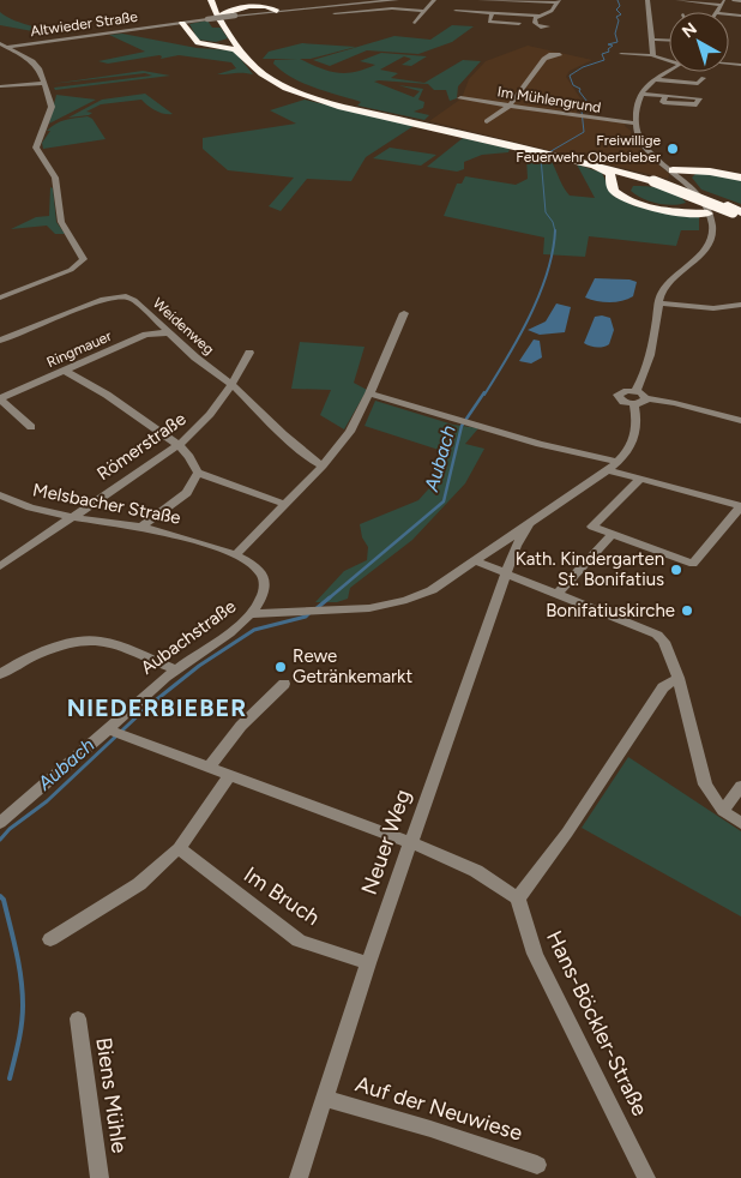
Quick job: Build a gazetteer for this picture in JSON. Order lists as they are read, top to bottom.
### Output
{
  "streets": {
    "street": [
      "Altwieder Straße",
      "Im Mühlengrund",
      "Weidenweg",
      "Ringmauer",
      "Römerstraße",
      "Melsbacher Straße",
      "Aubachstraße",
      "Neuer Weg",
      "Im Bruch",
      "Hans-Böckler-Straße",
      "Biens Mühle",
      "Auf der Neuwiese"
    ]
  },
  "crossings": [
    ["Weidenweg", "Ringmauer"],
    ["Weidenweg", "Römerstraße"],
    ["Römerstraße", "Melsbacher Straße"],
    ["Melsbacher Straße", "Aubachstraße"],
    ["Aubachstraße", "Neuer Weg"],
    ["Neuer Weg", "Im Bruch"],
    ["Neuer Weg", "Auf der Neuwiese"]
  ],
  "districts": ["NIEDERBIEBER"],
  "water": ["Aubach"],
  "places": [
    "Freiwillige Feuerwehr Oberbieber",
    "Kath. Kindergarten St. Bonifatius",
    "Bonifatiuskirche",
    "Rewe Getränkemarkt"
  ],
  "north": "top left"
}
